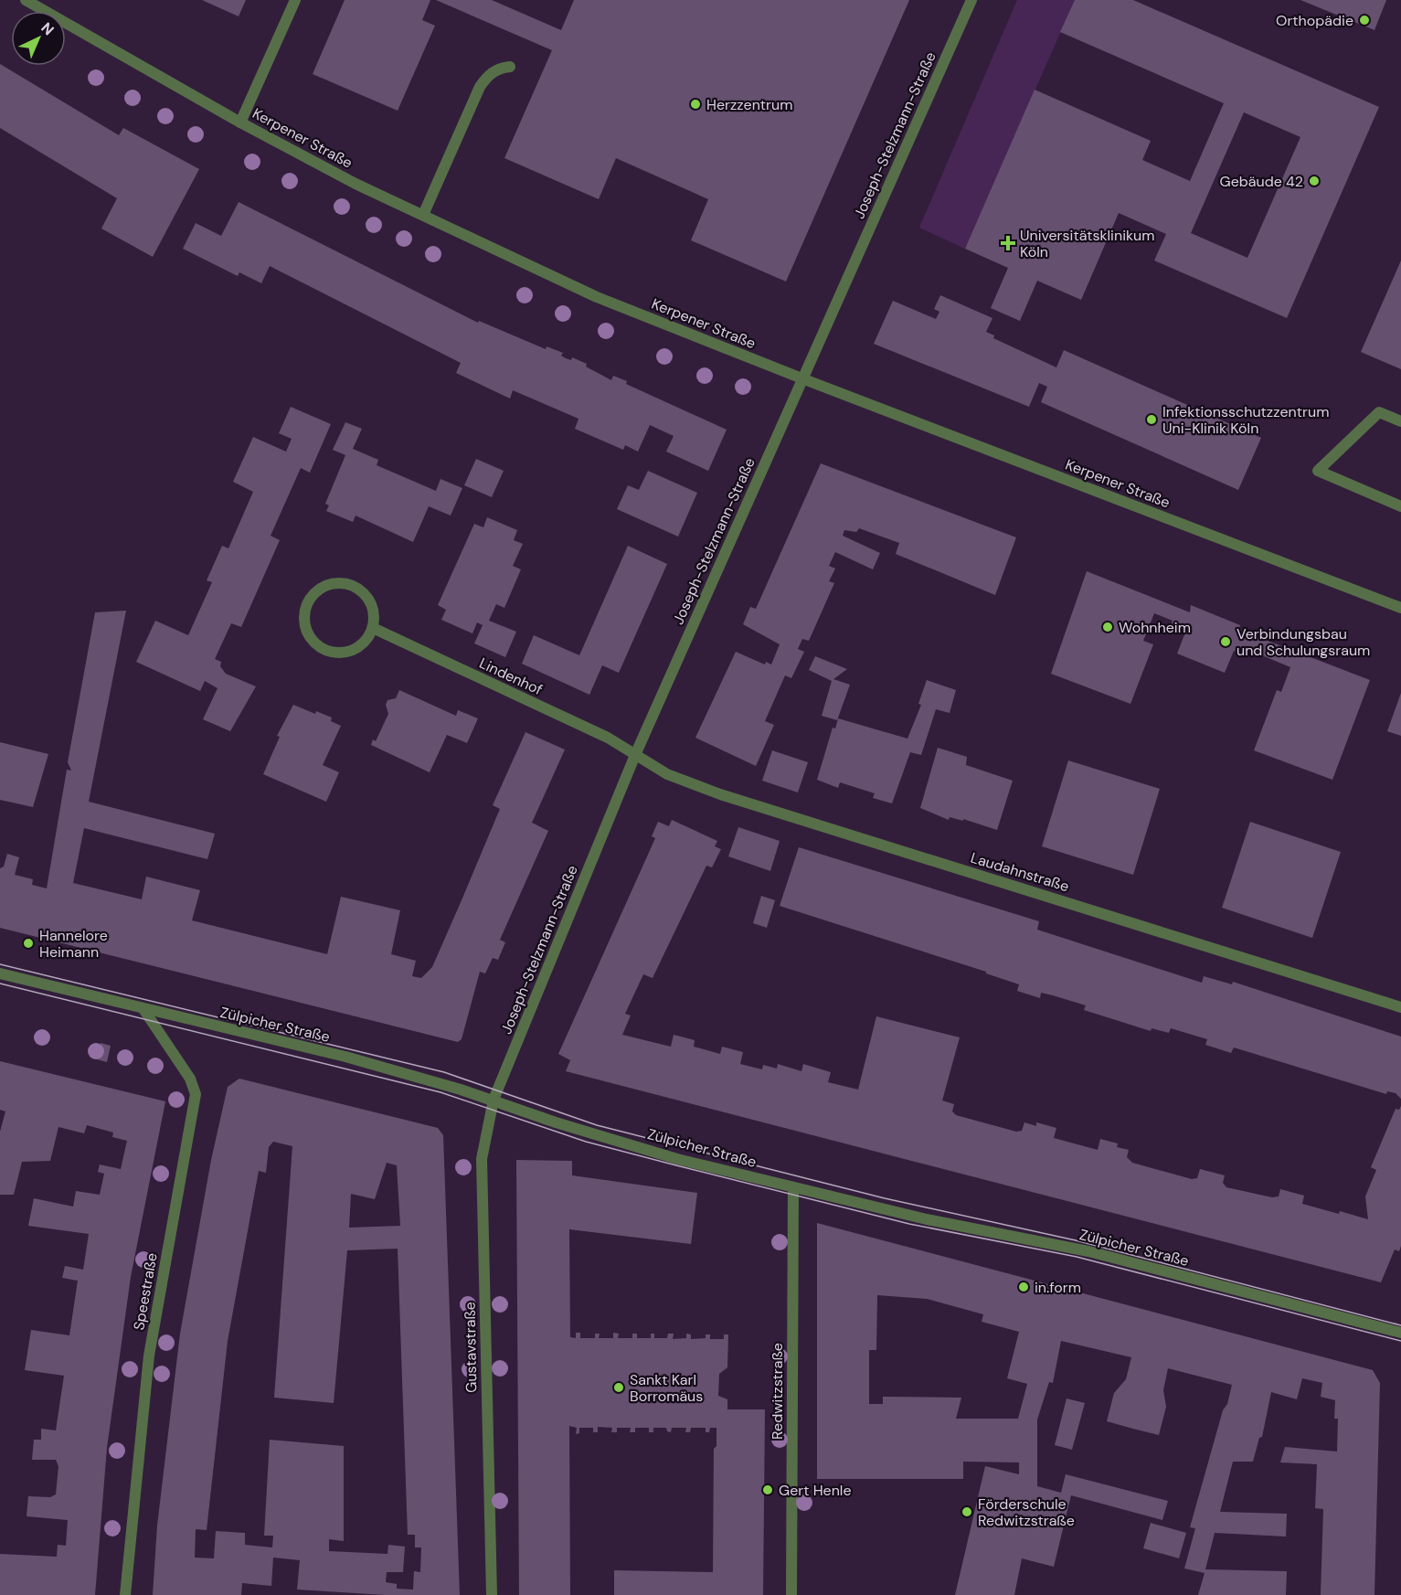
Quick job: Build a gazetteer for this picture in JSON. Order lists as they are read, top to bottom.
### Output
{
  "streets": {
    "street": [
      "Joseph-Stelzmann-Straße",
      "Kerpener Straße",
      "Lindenhof",
      "Laudahnstraße",
      "Zülpicher Straße",
      "Speestraße",
      "Gustavstraße",
      "Redwitzstraße"
    ]
  },
  "crossings": [
    ["Joseph-Stelzmann-Straße", "Kerpener Straße"],
    ["Joseph-Stelzmann-Straße", "Lindenhof"],
    ["Joseph-Stelzmann-Straße", "Laudahnstraße"],
    ["Joseph-Stelzmann-Straße", "Zülpicher Straße"],
    ["Joseph-Stelzmann-Straße", "Gustavstraße"],
    ["Lindenhof", "Laudahnstraße"],
    ["Zülpicher Straße", "Speestraße"],
    ["Zülpicher Straße", "Gustavstraße"],
    ["Zülpicher Straße", "Redwitzstraße"]
  ],
  "places": {
    "other": [
      "Orthopädie",
      "Herzzentrum",
      "Gebäude 42",
      "Infektionsschutzzentrum Uni-Klinik Köln",
      "Wohnheim",
      "Verbindungsbau und Schulungsraum",
      "Hannelore Heimann",
      "in.form",
      "Sankt Karl Borromäus",
      "Gert Henle",
      "Förderschule Redwitzstraße"
    ],
    "health": ["Universitätsklinikum Köln"]
  },
  "north": "top right"
}
